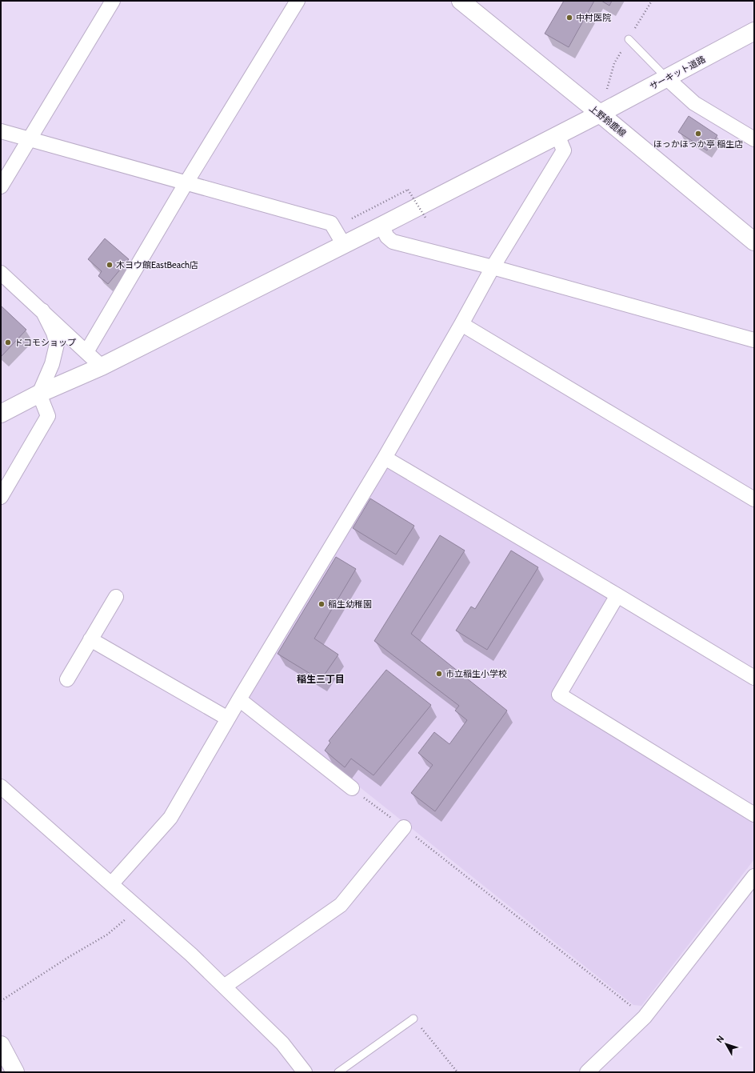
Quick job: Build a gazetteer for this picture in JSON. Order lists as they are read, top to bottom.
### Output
{
  "streets": {
    "street": ["サーキット道路", "上野鈴鹿線"]
  },
  "crossings": [
    ["サーキット道路", "上野鈴鹿線"]
  ],
  "districts": ["稲生三丁目"],
  "places": [
    "中村医院",
    "ほっかほっか亭 稲生店",
    "木ヨウ館EastBeach店",
    "ドコモショップ",
    "稲生幼稚園",
    "市立稲生小学校"
  ],
  "north": "top left"
}
